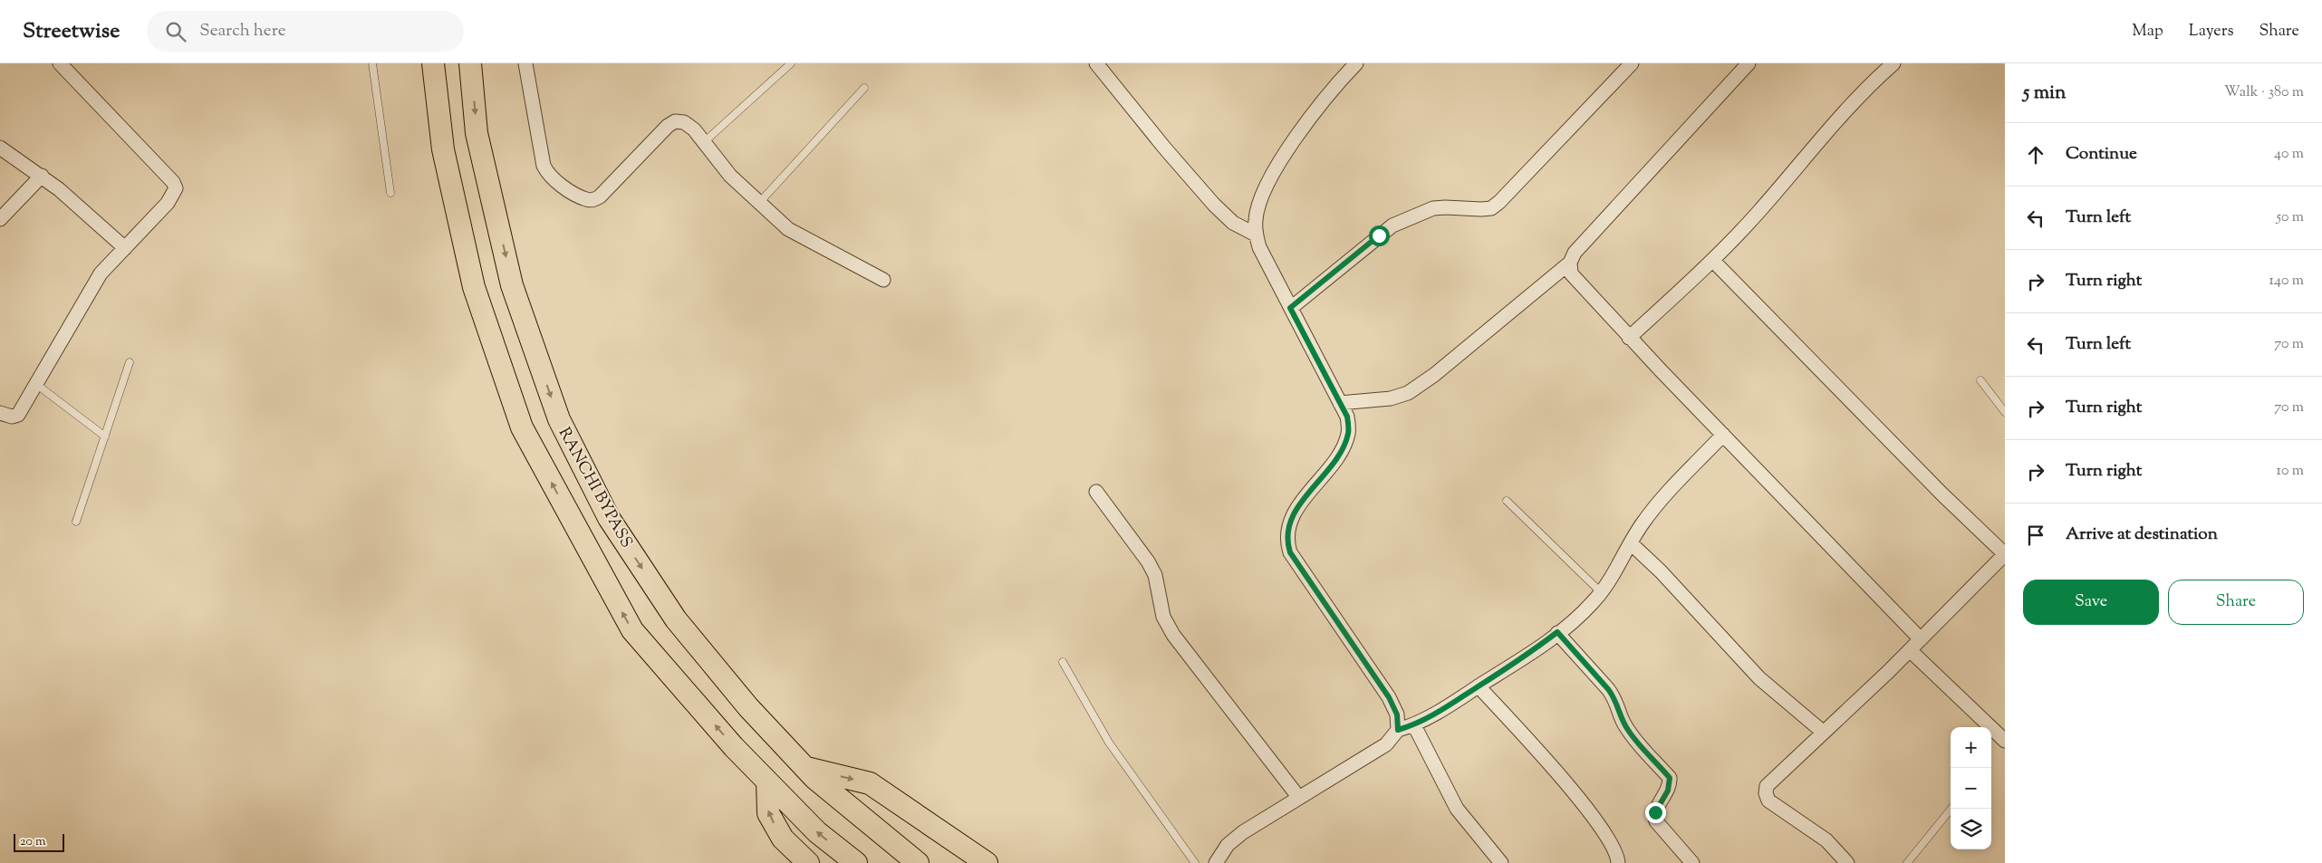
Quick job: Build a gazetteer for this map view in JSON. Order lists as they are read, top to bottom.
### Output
{
  "streets": {
    "main road": ["RANCHI BYPASS"]
  },
  "scale_bar": "20 m",
  "page": {
    "header": "Streetwise",
    "search": "Search here",
    "nav": ["Map", "Layers", "Share"],
    "heading": ["5 min", "Walk · 380 m"],
    "list": [
      ["Continue", "40 m"],
      ["Turn left", "50 m"],
      ["Turn right", "140 m"],
      ["Turn left", "70 m"],
      ["Turn right", "70 m"],
      ["Turn right", "10 m"],
      "Arrive at destination"
    ],
    "buttons": ["Save", "Share"],
    "map_buttons": ["+", "−"],
    "scale": "20 m"
  }
}
